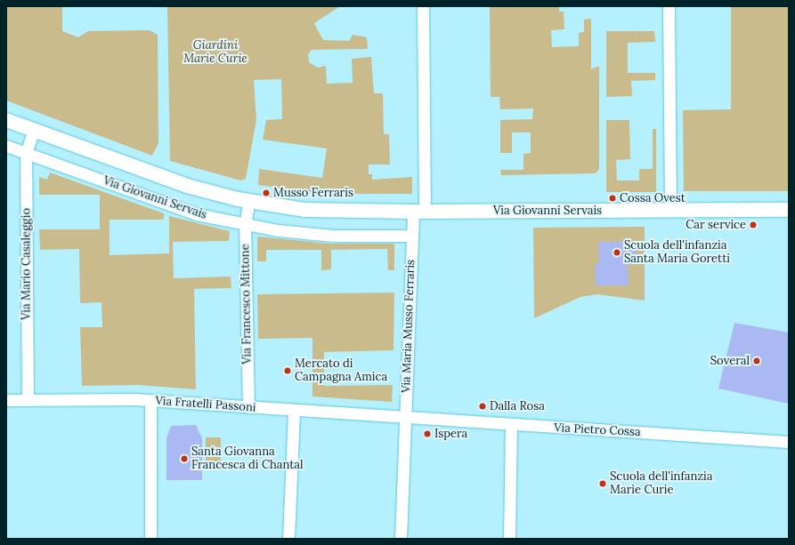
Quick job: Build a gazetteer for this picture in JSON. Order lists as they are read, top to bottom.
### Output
{
  "streets": {
    "street": [
      "Via Giovanni Servais",
      "Via Mario Casaleggio",
      "Via Francesco Mittone",
      "Via Maria Musso Ferraris",
      "Via Fratelli Passoni",
      "Via Pietro Cossa"
    ]
  },
  "crossings": [
    ["Via Giovanni Servais", "Via Mario Casaleggio"],
    ["Via Giovanni Servais", "Via Francesco Mittone"],
    ["Via Giovanni Servais", "Via Maria Musso Ferraris"],
    ["Via Mario Casaleggio", "Via Fratelli Passoni"],
    ["Via Francesco Mittone", "Via Fratelli Passoni"],
    ["Via Maria Musso Ferraris", "Via Fratelli Passoni"],
    ["Via Maria Musso Ferraris", "Via Pietro Cossa"],
    ["Via Fratelli Passoni", "Via Pietro Cossa"]
  ],
  "parks": ["Giardini Marie Curie"],
  "places": [
    "Musso Ferraris",
    "Cossa Ovest",
    "Car service",
    "Scuola dell'infanzia Santa Maria Goretti",
    "Soveral",
    "Mercato di Campagna Amica",
    "Dalla Rosa",
    "Ispera",
    "Santa Giovanna Francesca di Chantal",
    "Scuola dell'infanzia Marie Curie"
  ]
}
